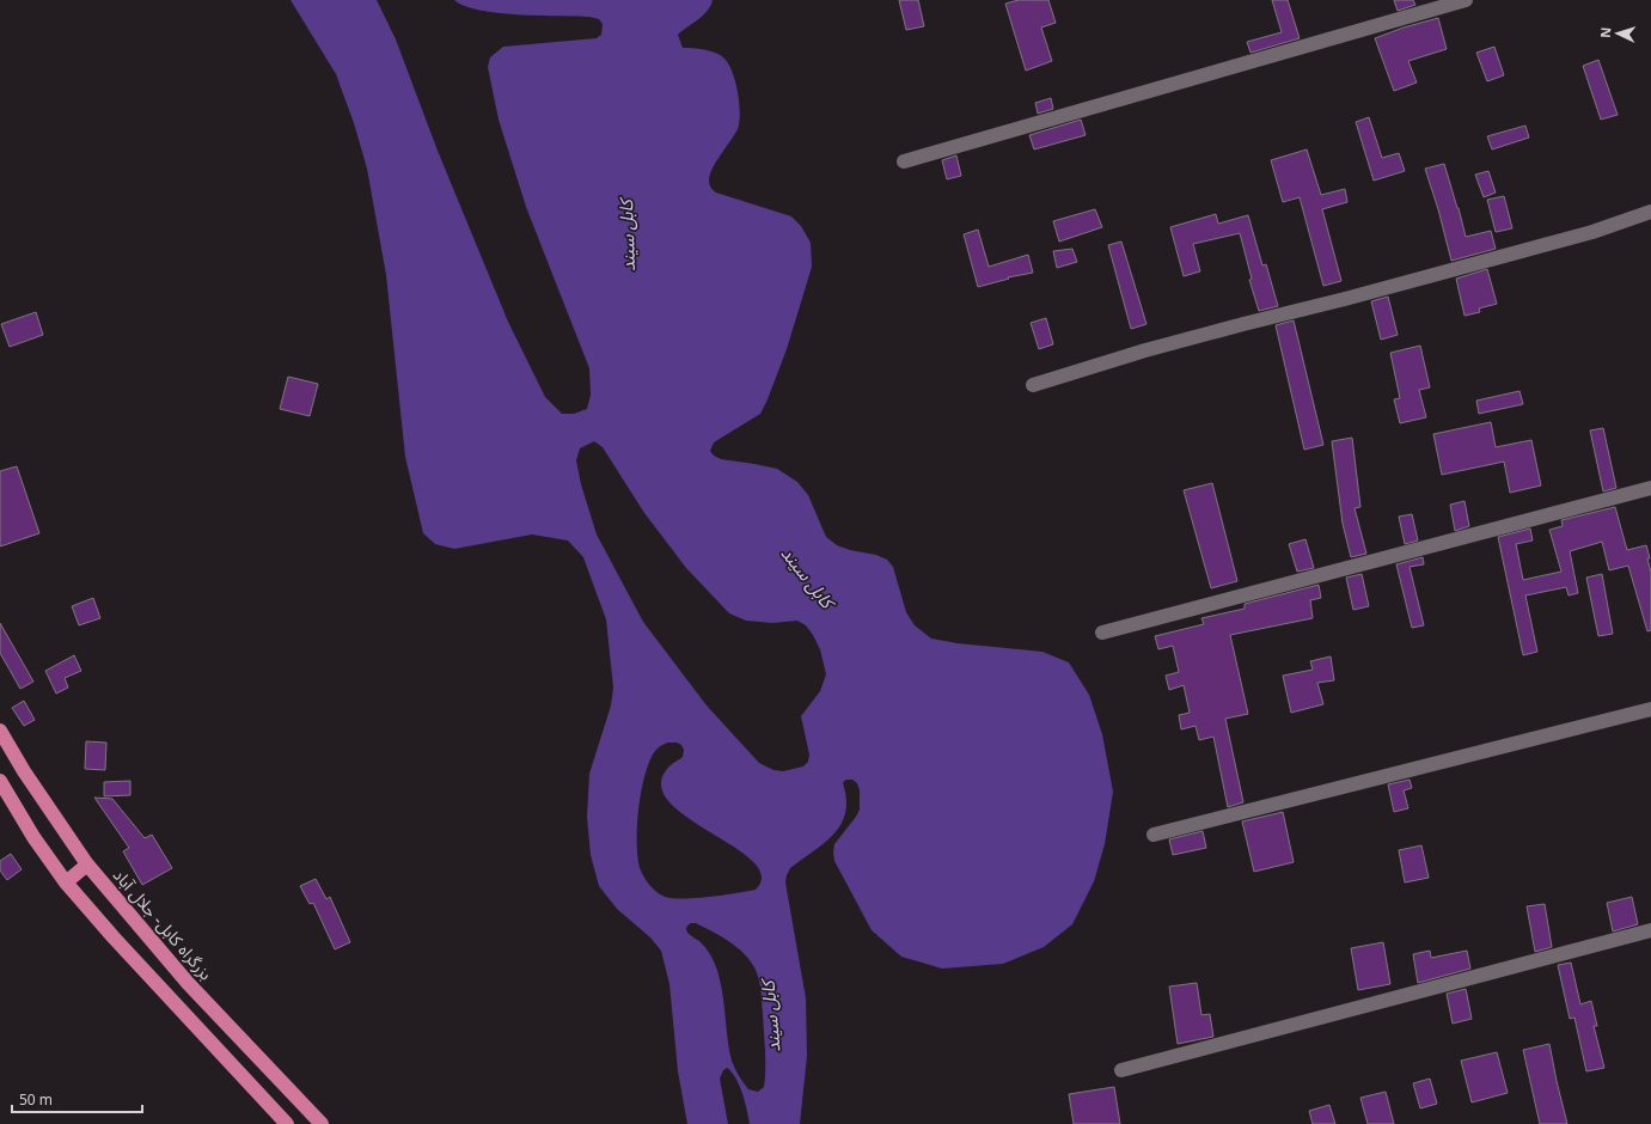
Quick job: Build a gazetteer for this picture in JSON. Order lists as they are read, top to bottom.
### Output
{
  "streets": {
    "highway": ["بزرگراه کابل- جلال آباد"]
  },
  "water": ["کابل سيند"],
  "scale_bar": "50 m",
  "north": "left"
}
